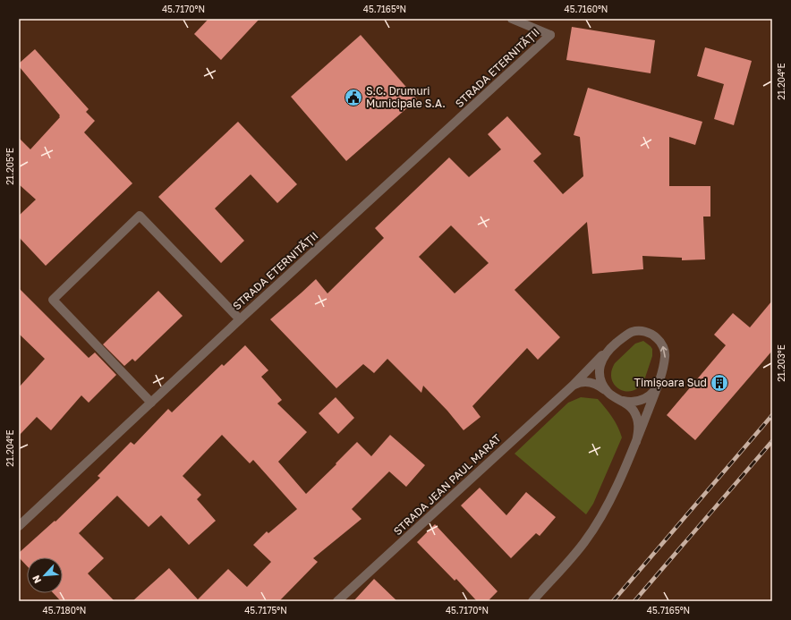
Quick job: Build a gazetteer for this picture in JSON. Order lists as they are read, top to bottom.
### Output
{
  "streets": {
    "street": ["STRADA ETERNITĂȚII", "STRADA JEAN PAUL MARAT"]
  },
  "places": {
    "public building": ["S.C. Drumuri Municipale S.A."],
    "building": ["Timișoara Sud"]
  },
  "north": "bottom left",
  "coordinates": [
    "45.7170°N",
    "45.7165°N",
    "45.7160°N",
    "21.204°E",
    "21.205°E",
    "21.203°E",
    "45.7180°N",
    "45.7175°N"
  ]
}
